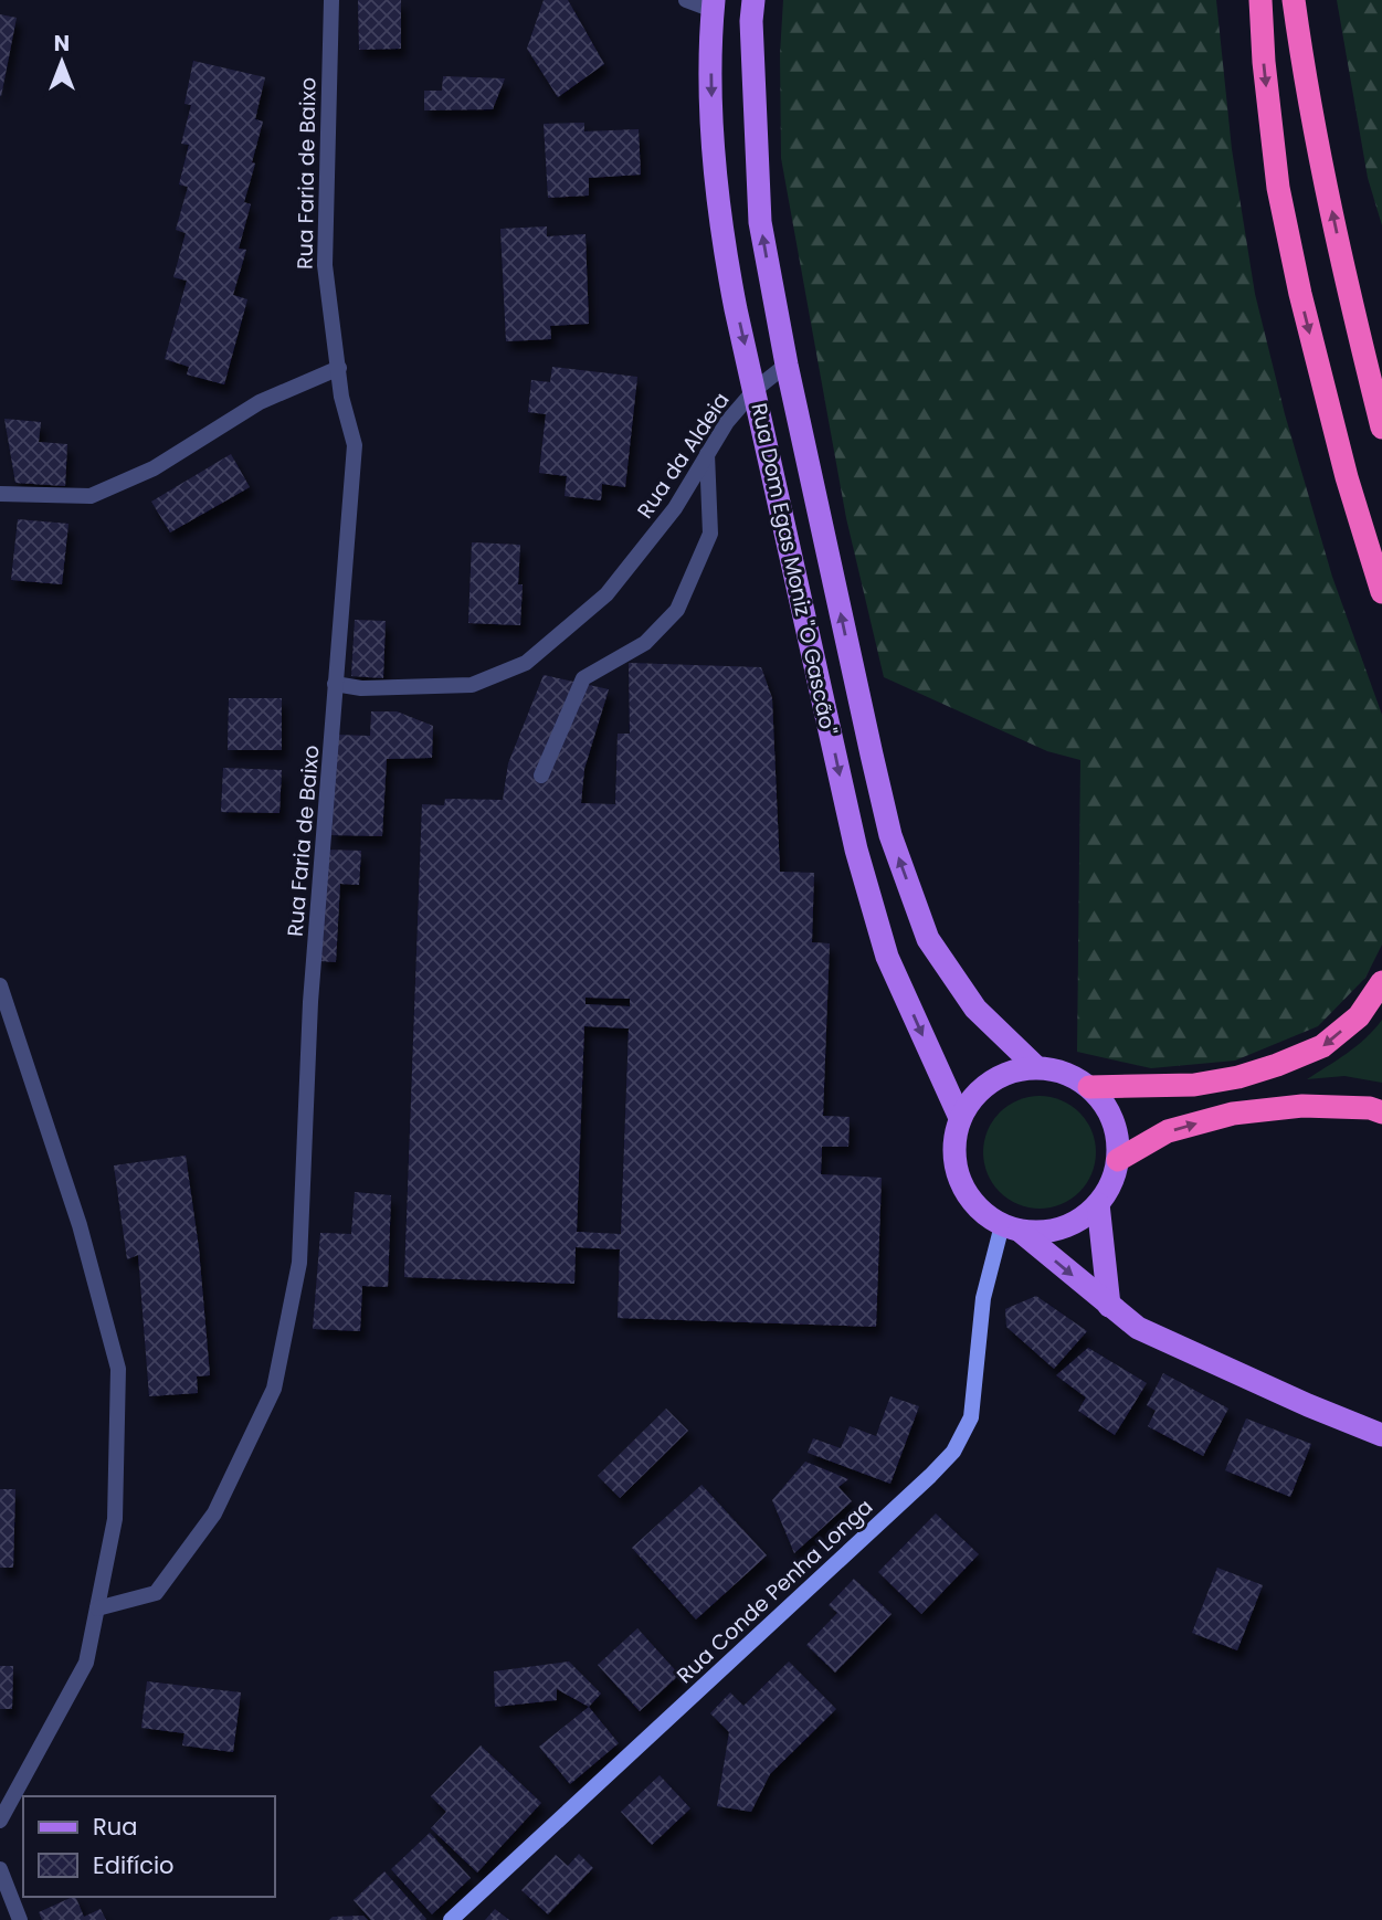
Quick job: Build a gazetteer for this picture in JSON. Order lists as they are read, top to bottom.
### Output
{
  "streets": {
    "main road": ["Rua Dom Egas Moniz \"O Gascão\""],
    "street": ["Rua Faria de Baixo", "Rua da Aldeia", "Rua Conde Penha Longa"]
  },
  "crossings": [
    ["Rua Faria de Baixo", "Rua da Aldeia"],
    ["Rua da Aldeia", "Rua Dom Egas Moniz \"O Gascão\""],
    ["Rua Dom Egas Moniz \"O Gascão\"", "Rua Conde Penha Longa"]
  ],
  "legend": ["Rua", "Edifício"],
  "north": "top"
}
